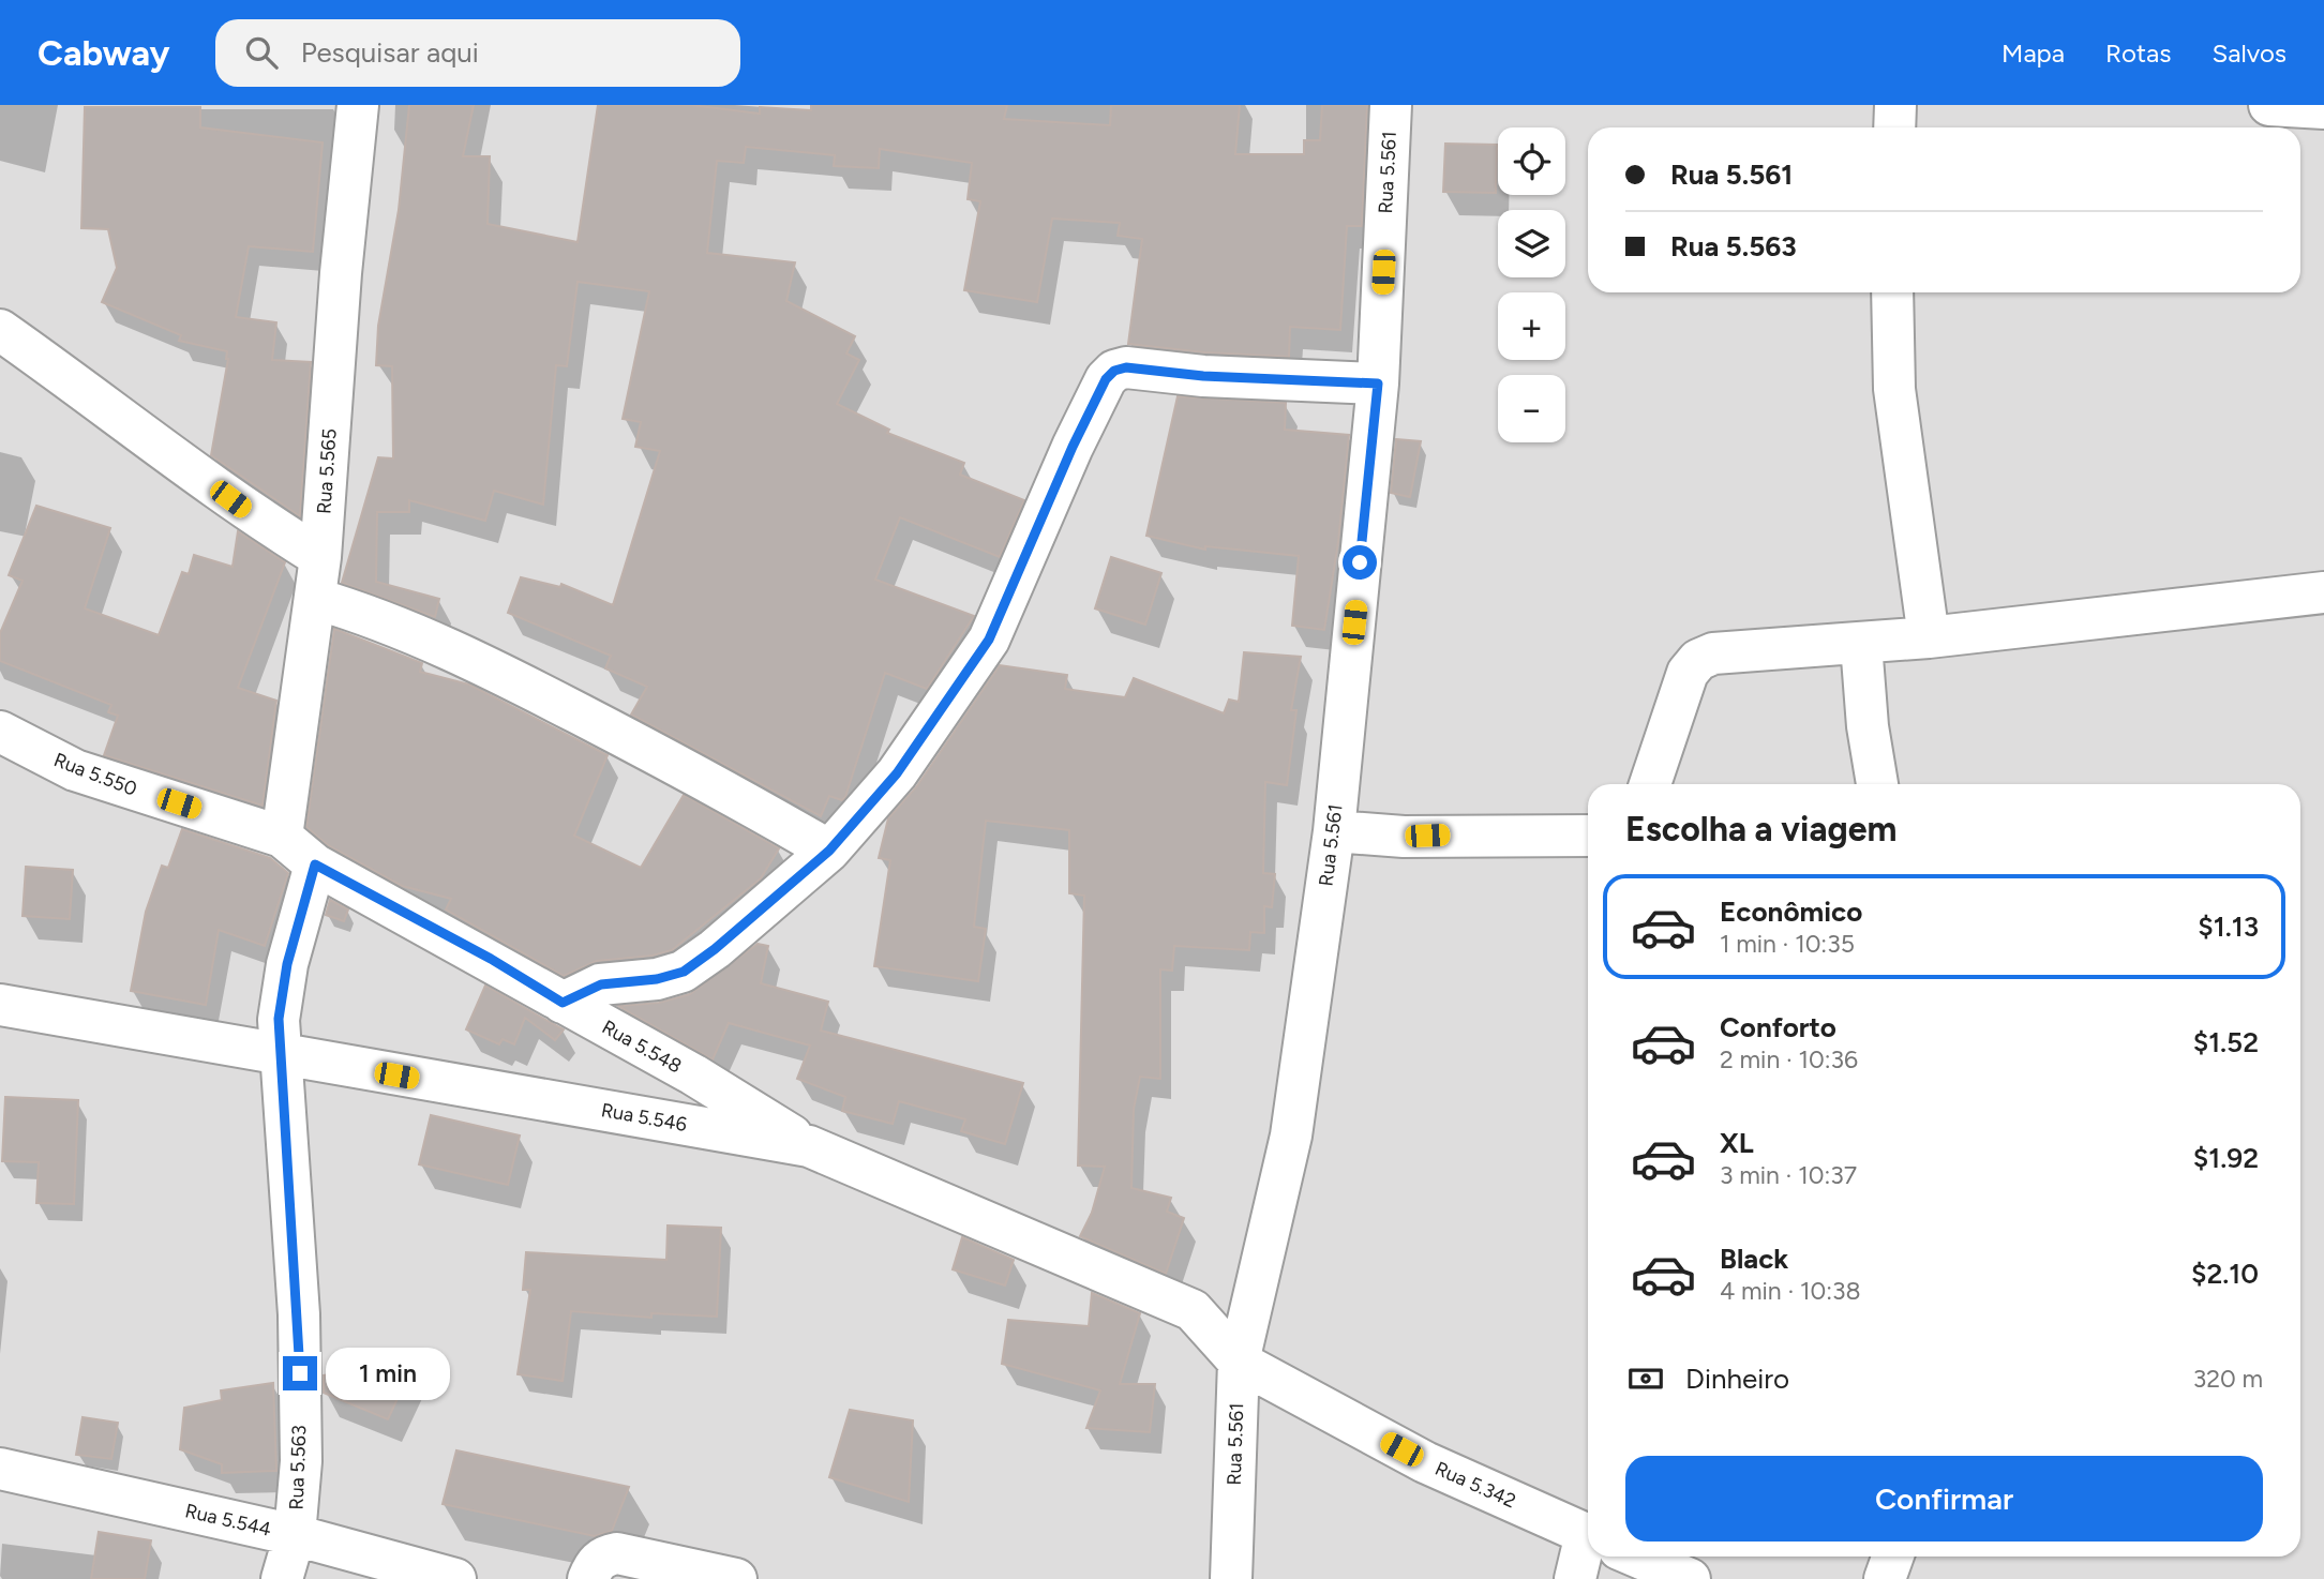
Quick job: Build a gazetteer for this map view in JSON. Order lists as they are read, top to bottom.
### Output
{
  "streets": {
    "street": [
      "Rua 5.561",
      "Rua 5.565",
      "Rua 5.550",
      "Rua 5.548",
      "Rua 5.546",
      "Rua 5.563",
      "Rua 5.342",
      "Rua 5.544"
    ]
  },
  "crossings": [
    ["Rua 5.561", "Rua 5.546"],
    ["Rua 5.561", "Rua 5.342"],
    ["Rua 5.565", "Rua 5.550"],
    ["Rua 5.550", "Rua 5.548"],
    ["Rua 5.550", "Rua 5.563"],
    ["Rua 5.548", "Rua 5.546"],
    ["Rua 5.548", "Rua 5.563"],
    ["Rua 5.546", "Rua 5.563"],
    ["Rua 5.546", "Rua 5.342"],
    ["Rua 5.563", "Rua 5.544"]
  ],
  "page": {
    "header": "Cabway",
    "search": "Pesquisar aqui",
    "nav": ["Mapa", "Rotas", "Salvos"],
    "map_buttons": ["+", "−"],
    "banner": ["Rua 5.561", "Rua 5.563"],
    "heading": "Escolha a viagem",
    "list": [
      {
        "name": "Econômico",
        "note": "1 min · 10:35",
        "value": "$1.13"
      },
      {
        "name": "Conforto",
        "note": "2 min · 10:36",
        "value": "$1.52"
      },
      {
        "name": "XL",
        "note": "3 min · 10:37",
        "value": "$1.92"
      },
      {
        "name": "Black",
        "note": "4 min · 10:38",
        "value": "$2.10"
      }
    ],
    "pay": ["Dinheiro", "320 m"],
    "bubble": "1 min",
    "buttons": "Confirmar"
  }
}
